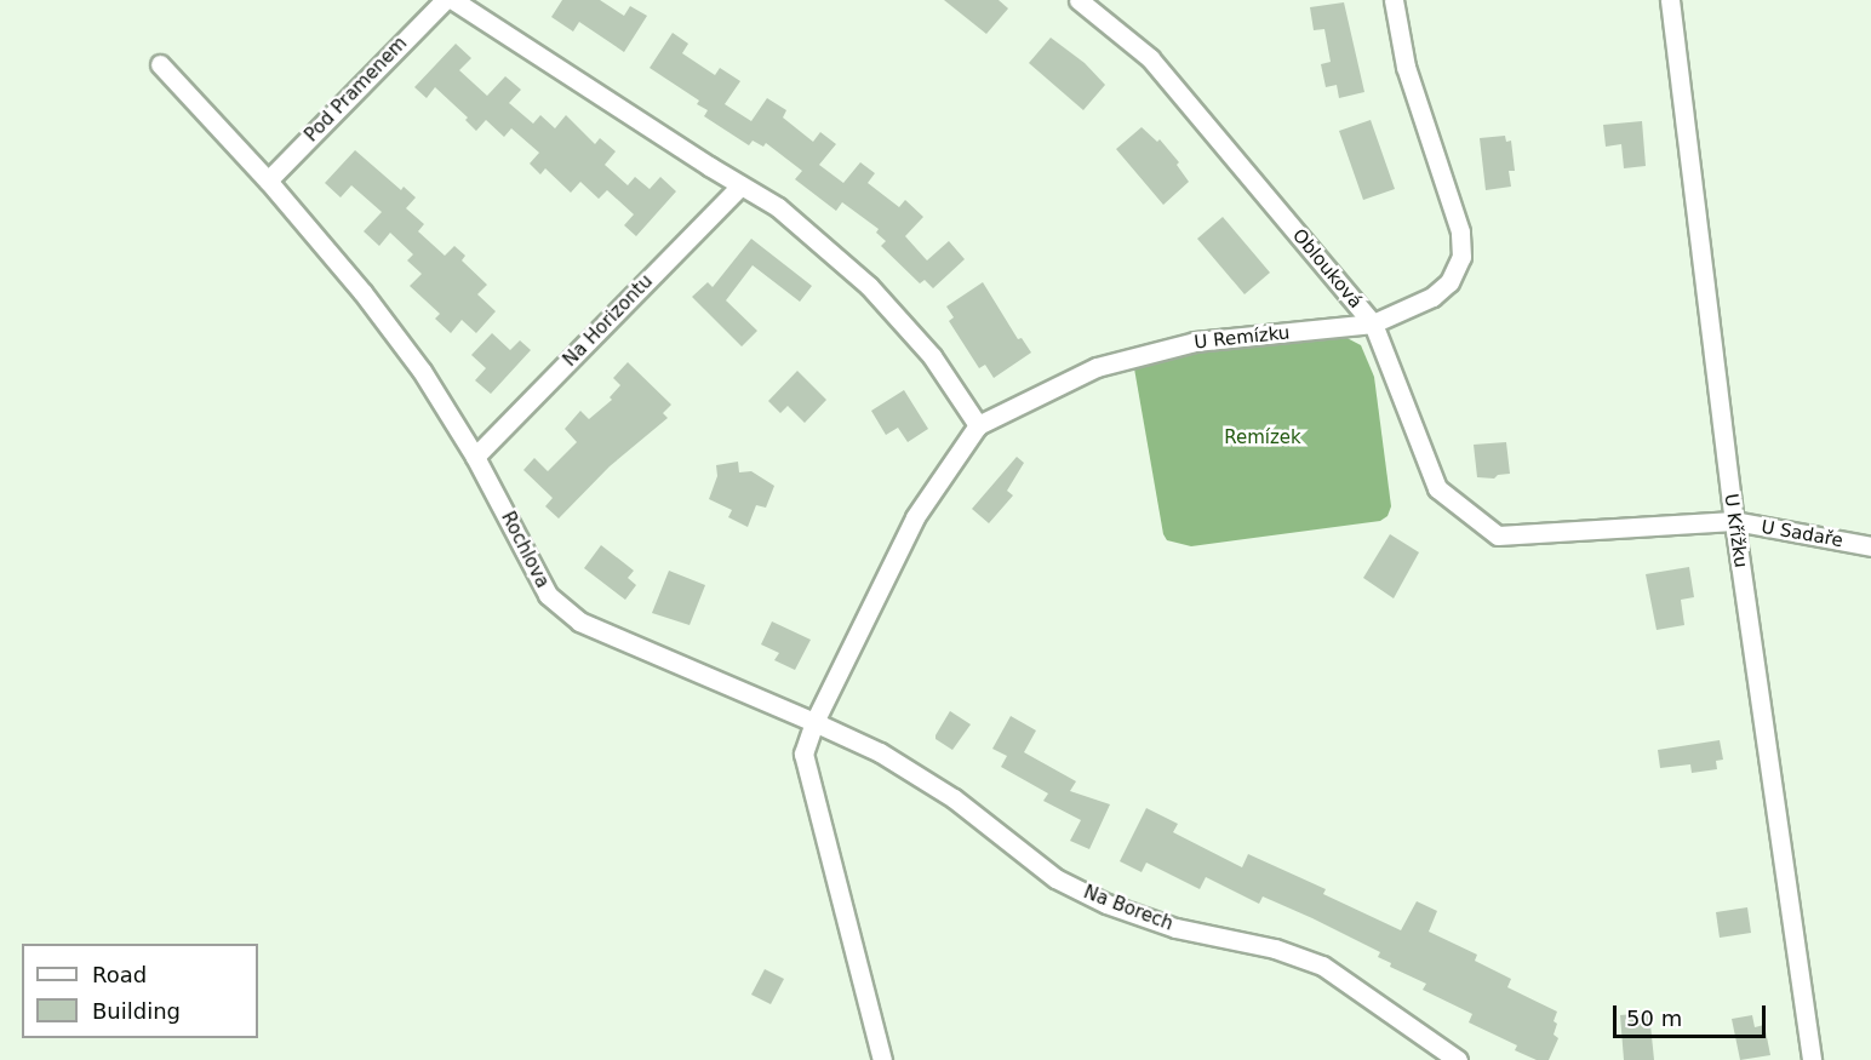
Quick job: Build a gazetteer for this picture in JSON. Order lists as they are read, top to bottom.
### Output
{
  "streets": {
    "street": [
      "Pod Pramenem",
      "Oblouková",
      "Na Horizontu",
      "U Remízku",
      "U Křížku",
      "U Sadaře",
      "Rochlova",
      "Na Borech"
    ]
  },
  "crossings": [
    ["Pod Pramenem", "Rochlova"],
    ["Oblouková", "U Remízku"],
    ["Na Horizontu", "Rochlova"],
    ["U Remízku", "Rochlova"],
    ["U Remízku", "Na Borech"],
    ["U Křížku", "U Sadaře"],
    ["Rochlova", "Na Borech"]
  ],
  "parks": ["Remízek"],
  "legend": ["Road", "Building"],
  "scale_bar": "50 m"
}
